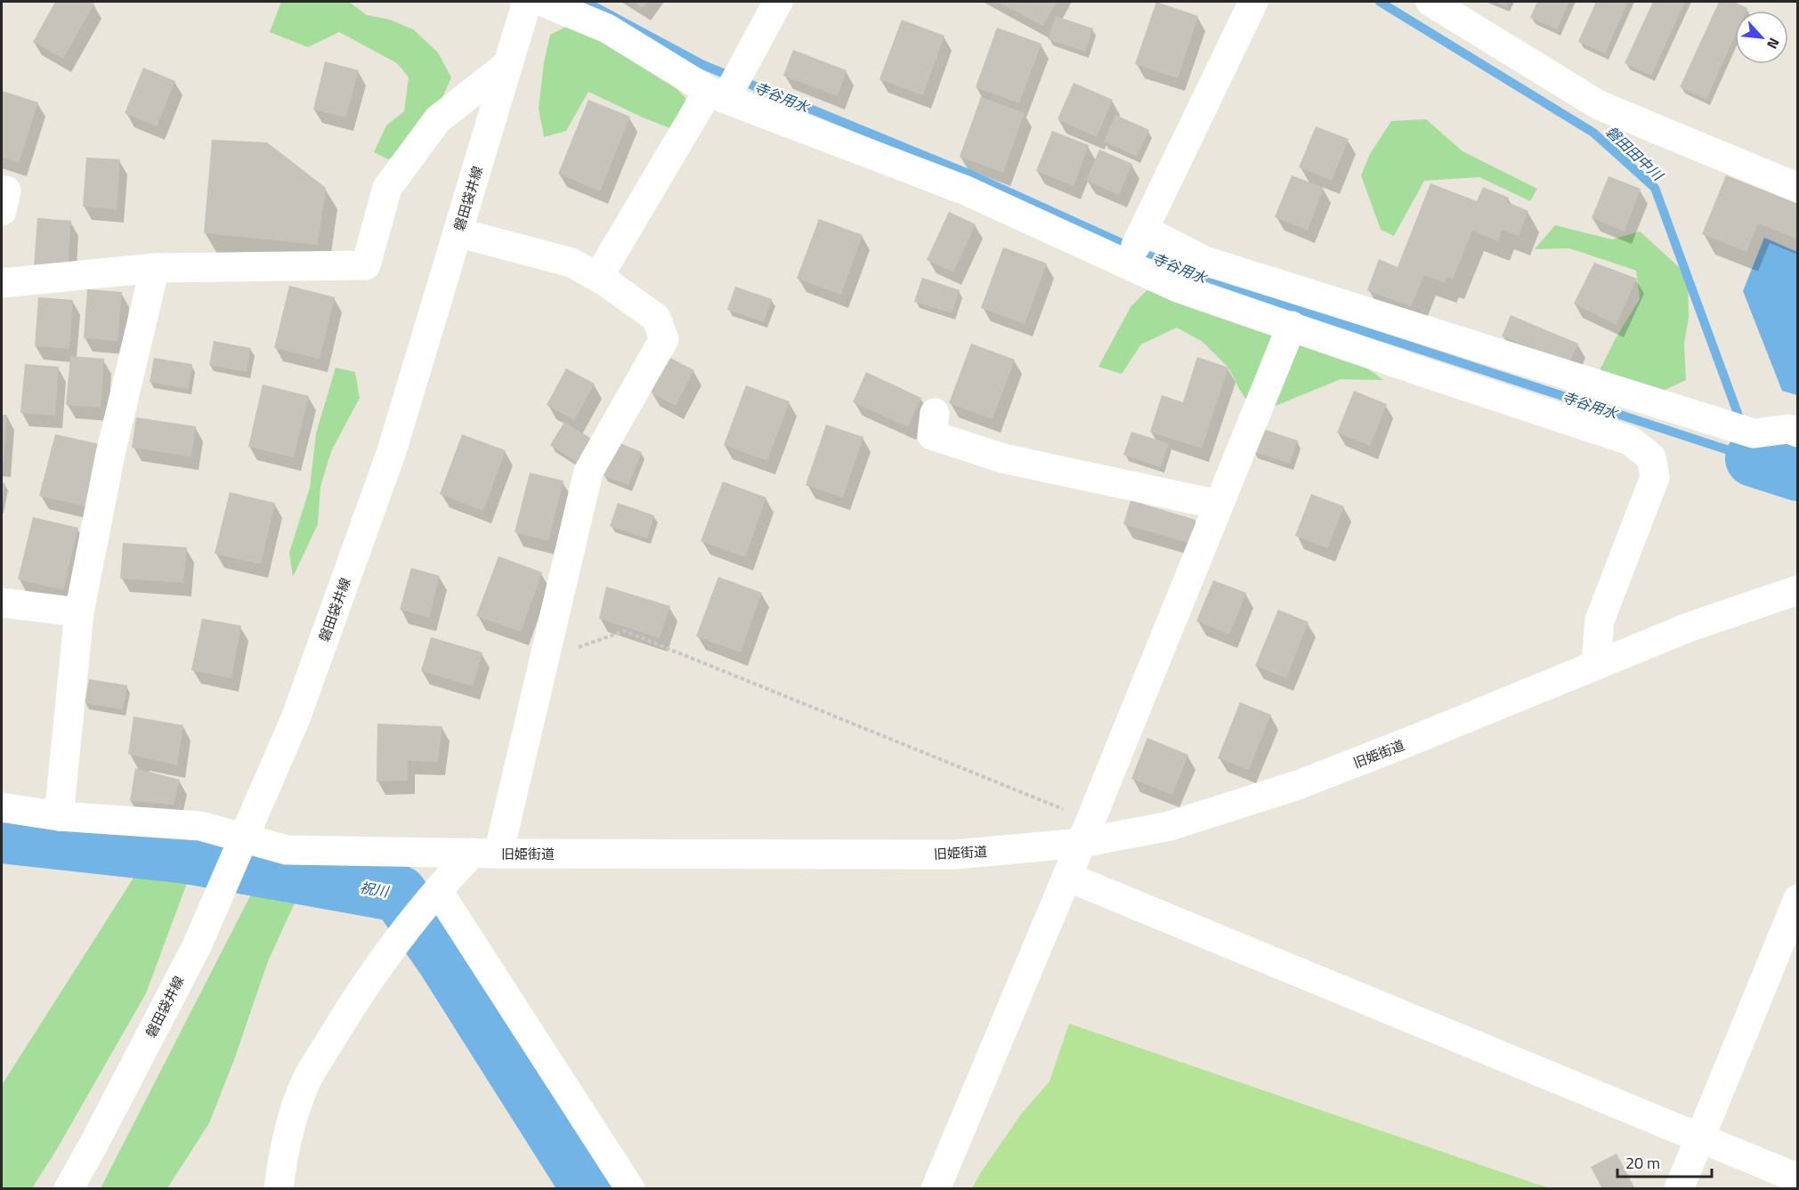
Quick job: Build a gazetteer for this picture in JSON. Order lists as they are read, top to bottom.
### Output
{
  "streets": {
    "street": ["磐田袋井線", "旧姫街道"]
  },
  "water": ["寺谷用水", "磐田田中川", "祝川"],
  "scale_bar": "20 m",
  "north": "bottom right"
}
